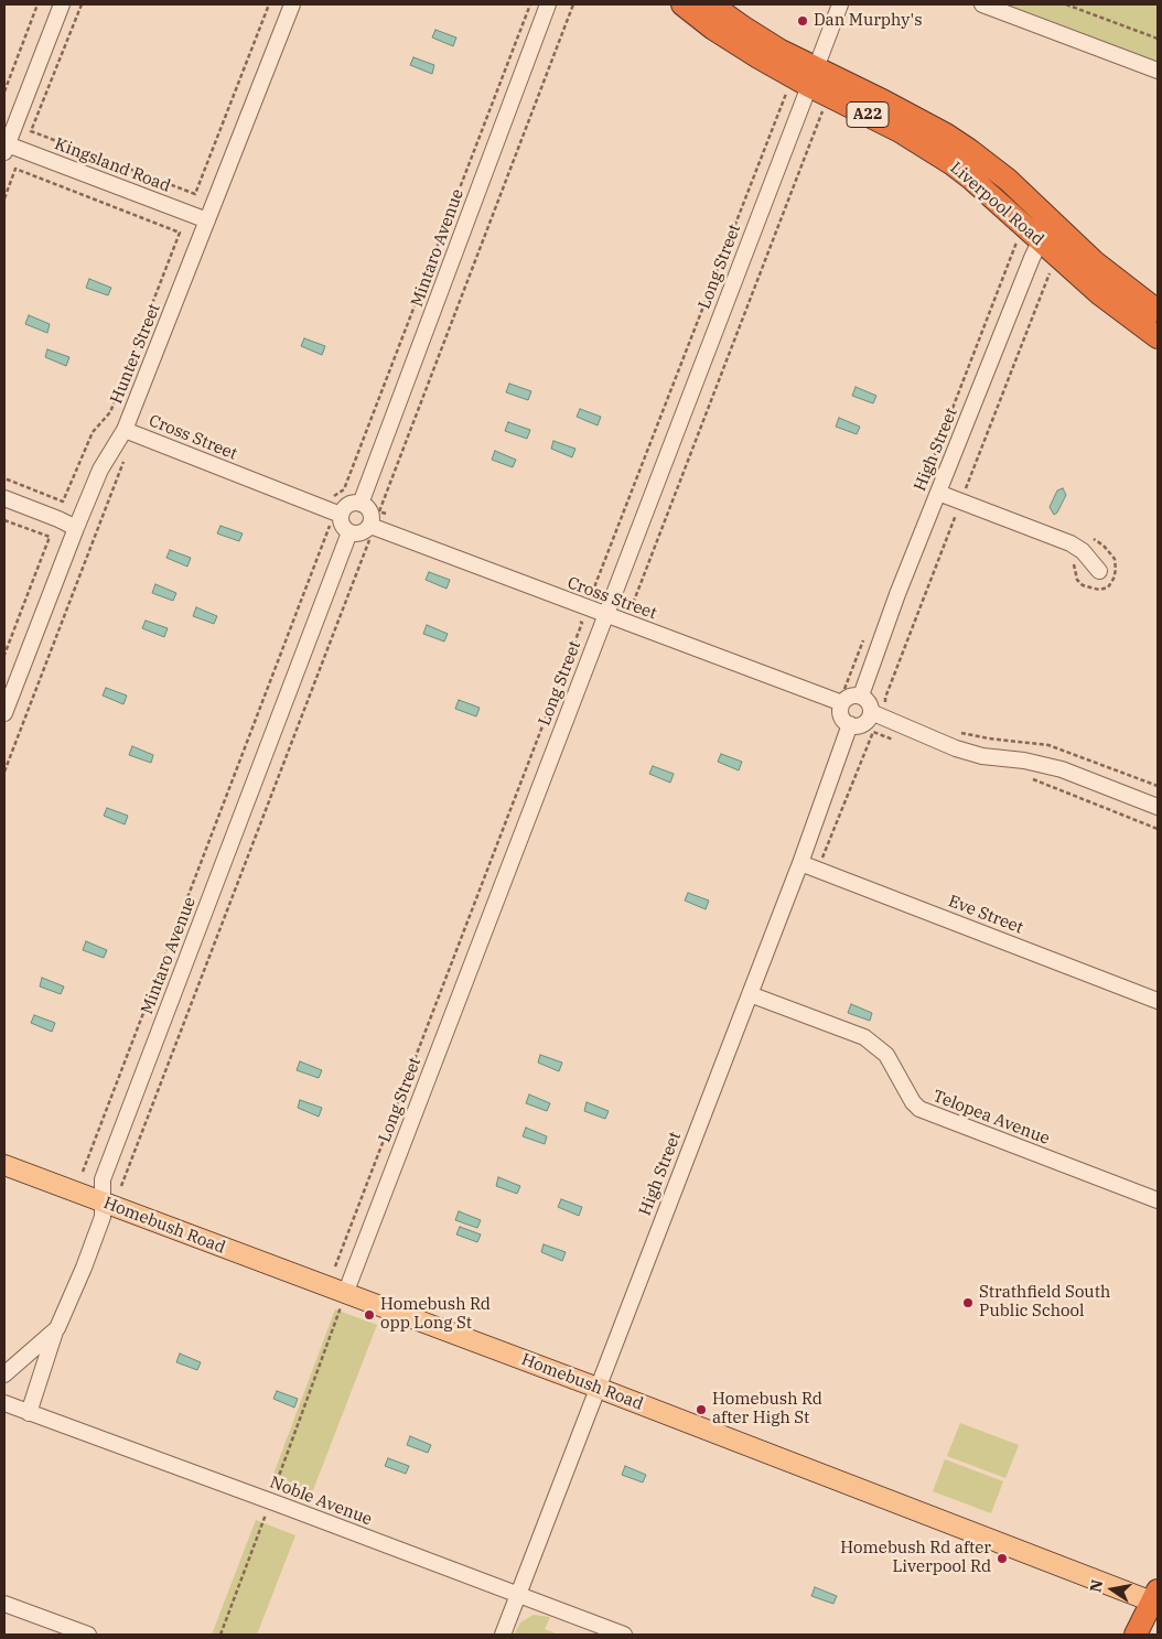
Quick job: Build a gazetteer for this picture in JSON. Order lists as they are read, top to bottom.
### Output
{
  "streets": {
    "highway": ["A22", "Liverpool Road"],
    "main road": ["Homebush Road"],
    "street": [
      "Kingsland Road",
      "Mintaro Avenue",
      "Long Street",
      "Hunter Street",
      "Cross Street",
      "High Street",
      "Eve Street",
      "Telopea Avenue",
      "Noble Avenue"
    ]
  },
  "crossings": [
    ["Kingsland Road", "Hunter Street"],
    ["Liverpool Road", "Long Street"],
    ["Liverpool Road", "High Street"],
    ["Mintaro Avenue", "Cross Street"],
    ["Mintaro Avenue", "Homebush Road"],
    ["Long Street", "Cross Street"],
    ["Long Street", "Homebush Road"],
    ["Hunter Street", "Cross Street"],
    ["Cross Street", "High Street"],
    ["High Street", "Eve Street"],
    ["High Street", "Telopea Avenue"],
    ["High Street", "Homebush Road"],
    ["High Street", "Noble Avenue"]
  ],
  "places": [
    "Dan Murphy's",
    "Strathfield South Public School",
    "Homebush Rd opp Long St",
    "Homebush Rd after High St",
    "Homebush Rd after Liverpool Rd"
  ],
  "north": "left"
}
